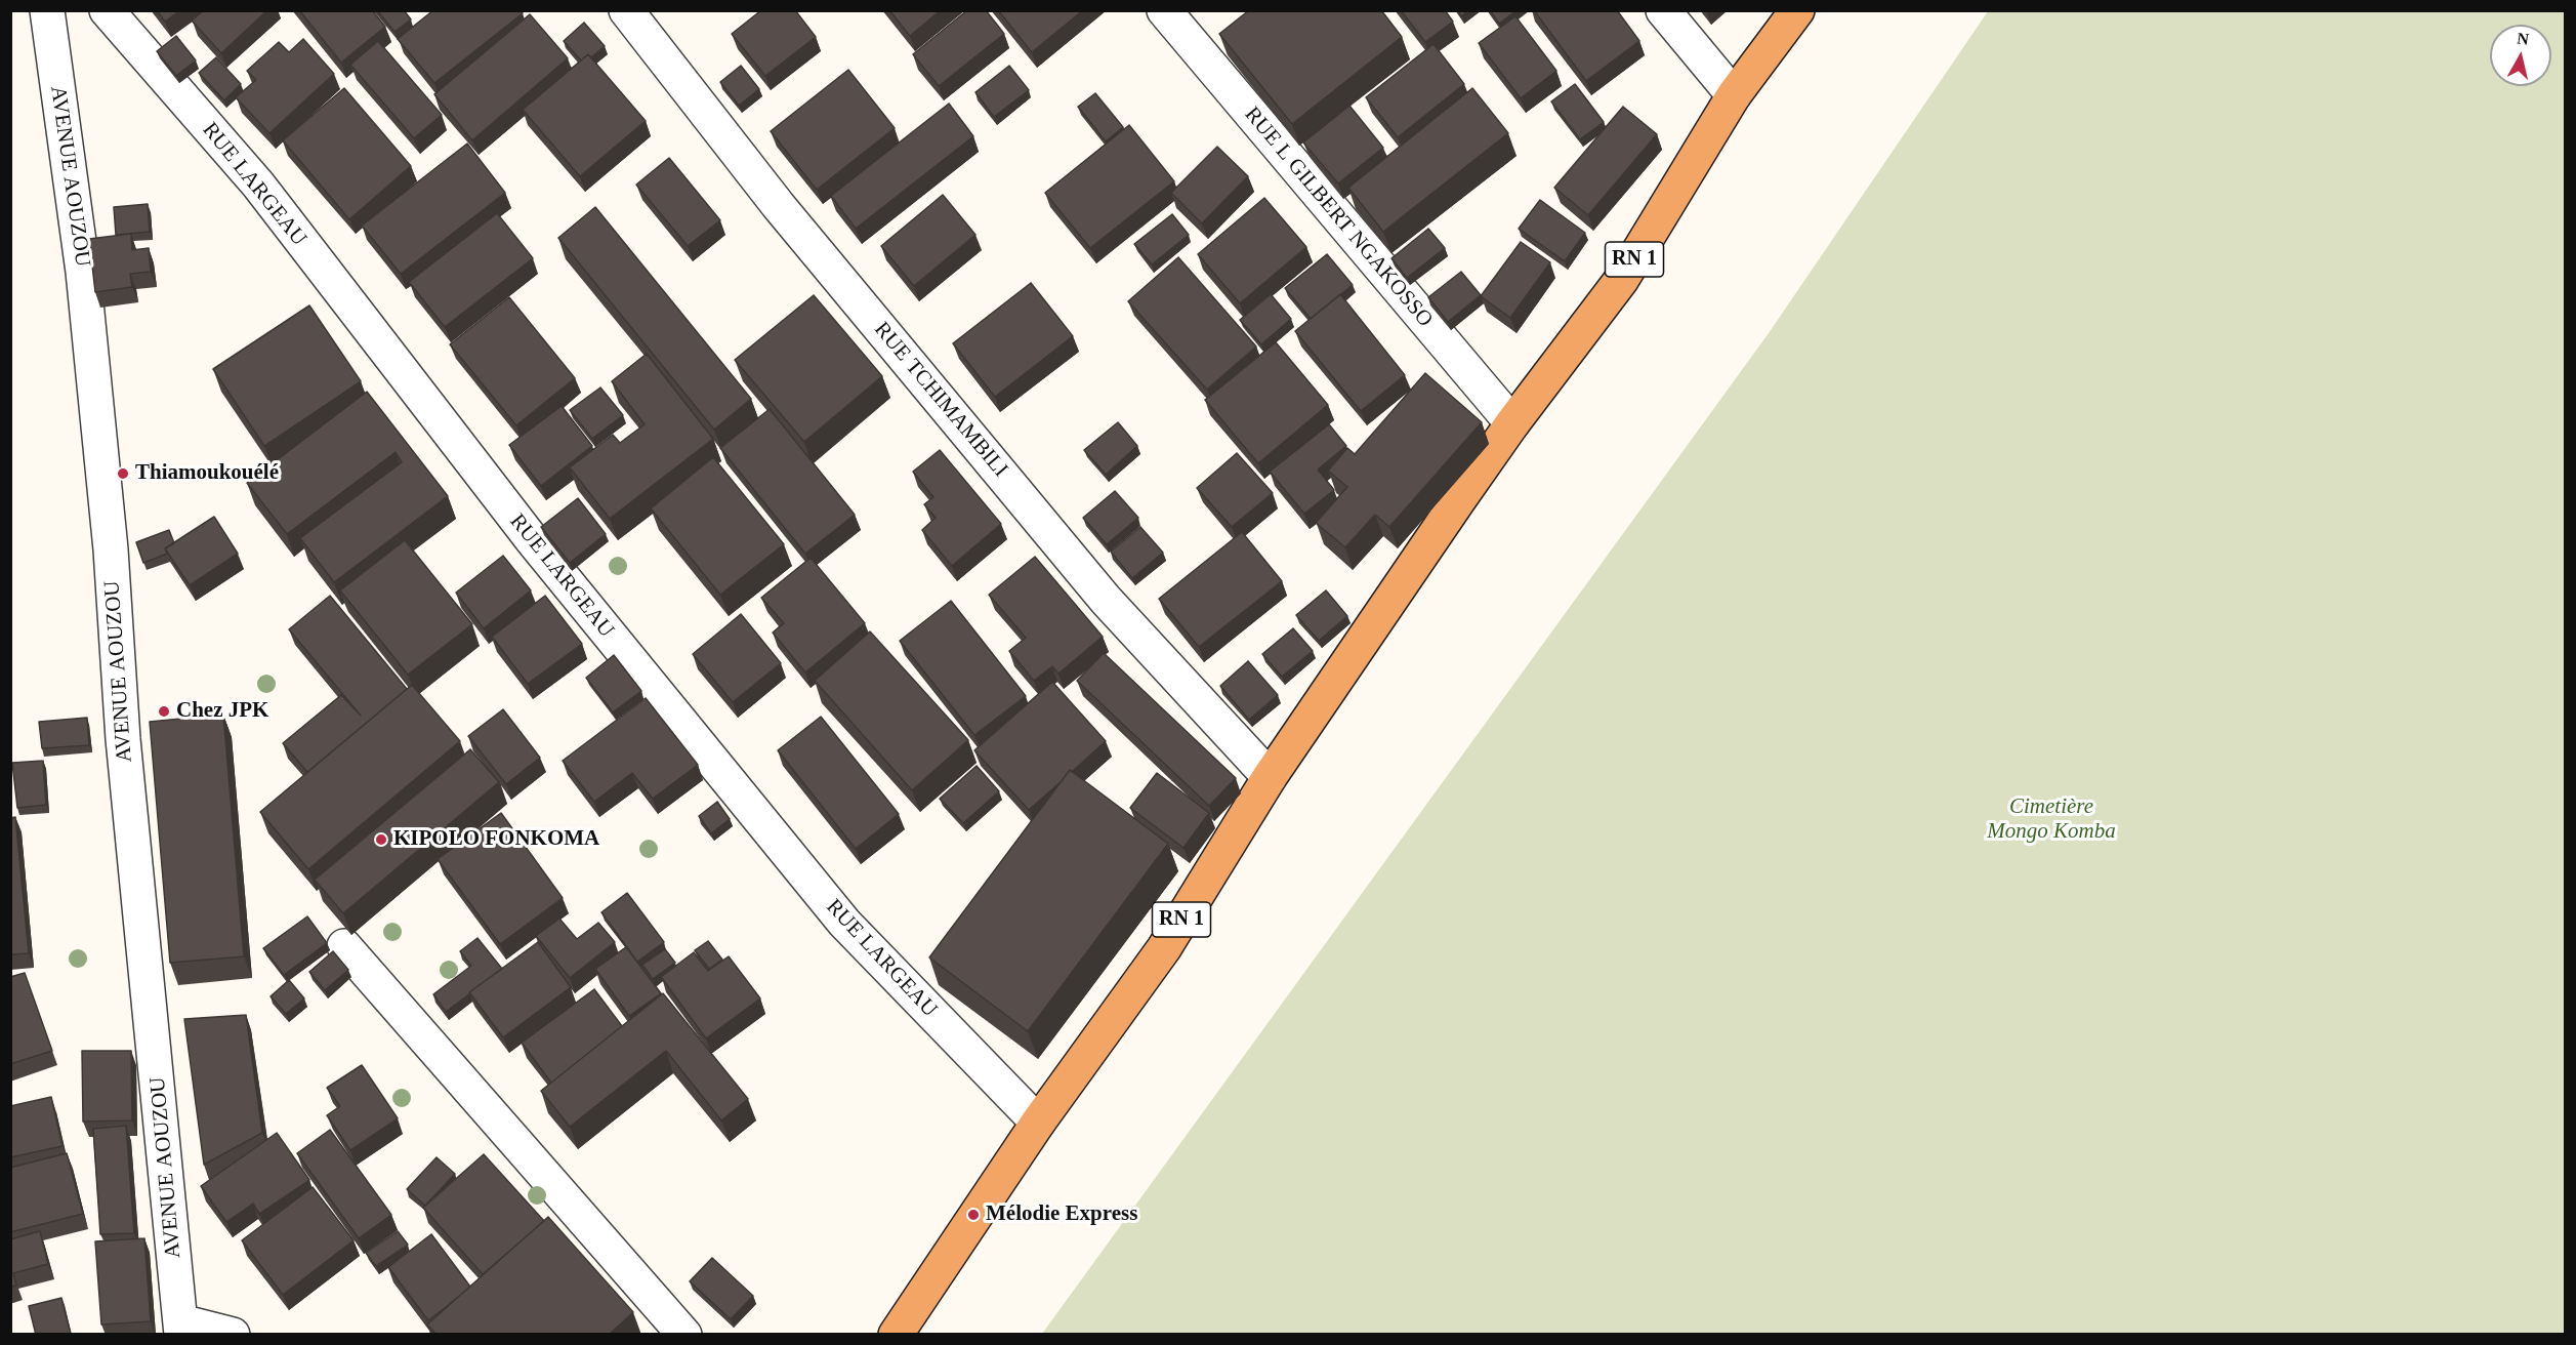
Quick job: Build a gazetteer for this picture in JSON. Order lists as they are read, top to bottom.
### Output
{
  "streets": {
    "highway": ["RN 1"],
    "street": [
      "AVENUE AOUZOU",
      "RUE LARGEAU",
      "RUE L GILBERT NGAKOSSO",
      "RUE TCHIMAMBILI"
    ]
  },
  "crossings": [
    ["RUE LARGEAU", "RN 1"],
    ["RUE L GILBERT NGAKOSSO", "RN 1"],
    ["RN 1", "RUE TCHIMAMBILI"]
  ],
  "parks": ["Cimetière Mongo Komba"],
  "places": [
    "Thiamoukouélé",
    "Chez JPK",
    "KIPOLO FONKOMA",
    "Mélodie Express"
  ],
  "north": "top"
}
